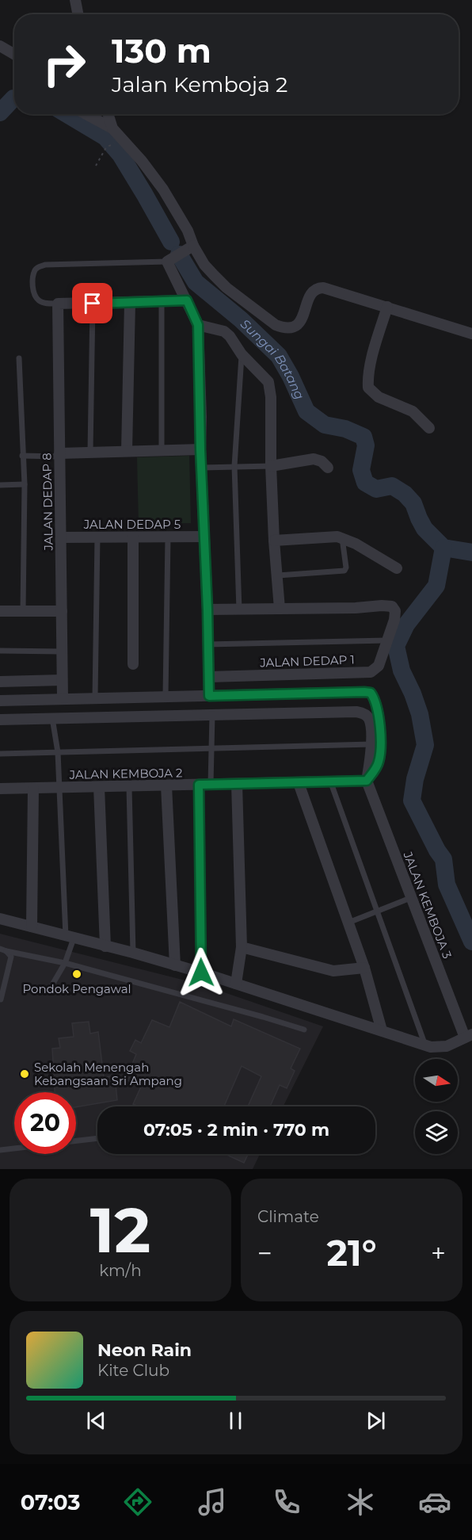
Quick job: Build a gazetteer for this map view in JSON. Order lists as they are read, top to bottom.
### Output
{
  "streets": {
    "street": [
      "JALAN DEDAP 8",
      "JALAN DEDAP 5",
      "JALAN DEDAP 1",
      "JALAN KEMBOJA 2",
      "JALAN KEMBOJA 3"
    ]
  },
  "crossings": [
    ["JALAN DEDAP 8", "JALAN DEDAP 5"],
    ["JALAN KEMBOJA 2", "JALAN KEMBOJA 3"]
  ],
  "water": ["Sungai Batang"],
  "places": ["Pondok Pengawal", "Sekolah Menengah Kebangsaan Sri Ampang"],
  "north": "right",
  "page": {
    "turn": ["130 m", "Jalan Kemboja 2"],
    "limit": "20",
    "trip": "07:05 · 2 min · 770 m",
    "tile": [
      ["12", "km/h"],
      "Climate"
    ],
    "heat": ["−", "21°", "+"],
    "song": ["Neon Rain", "Kite Club"],
    "tabs": "07:03"
  }
}
